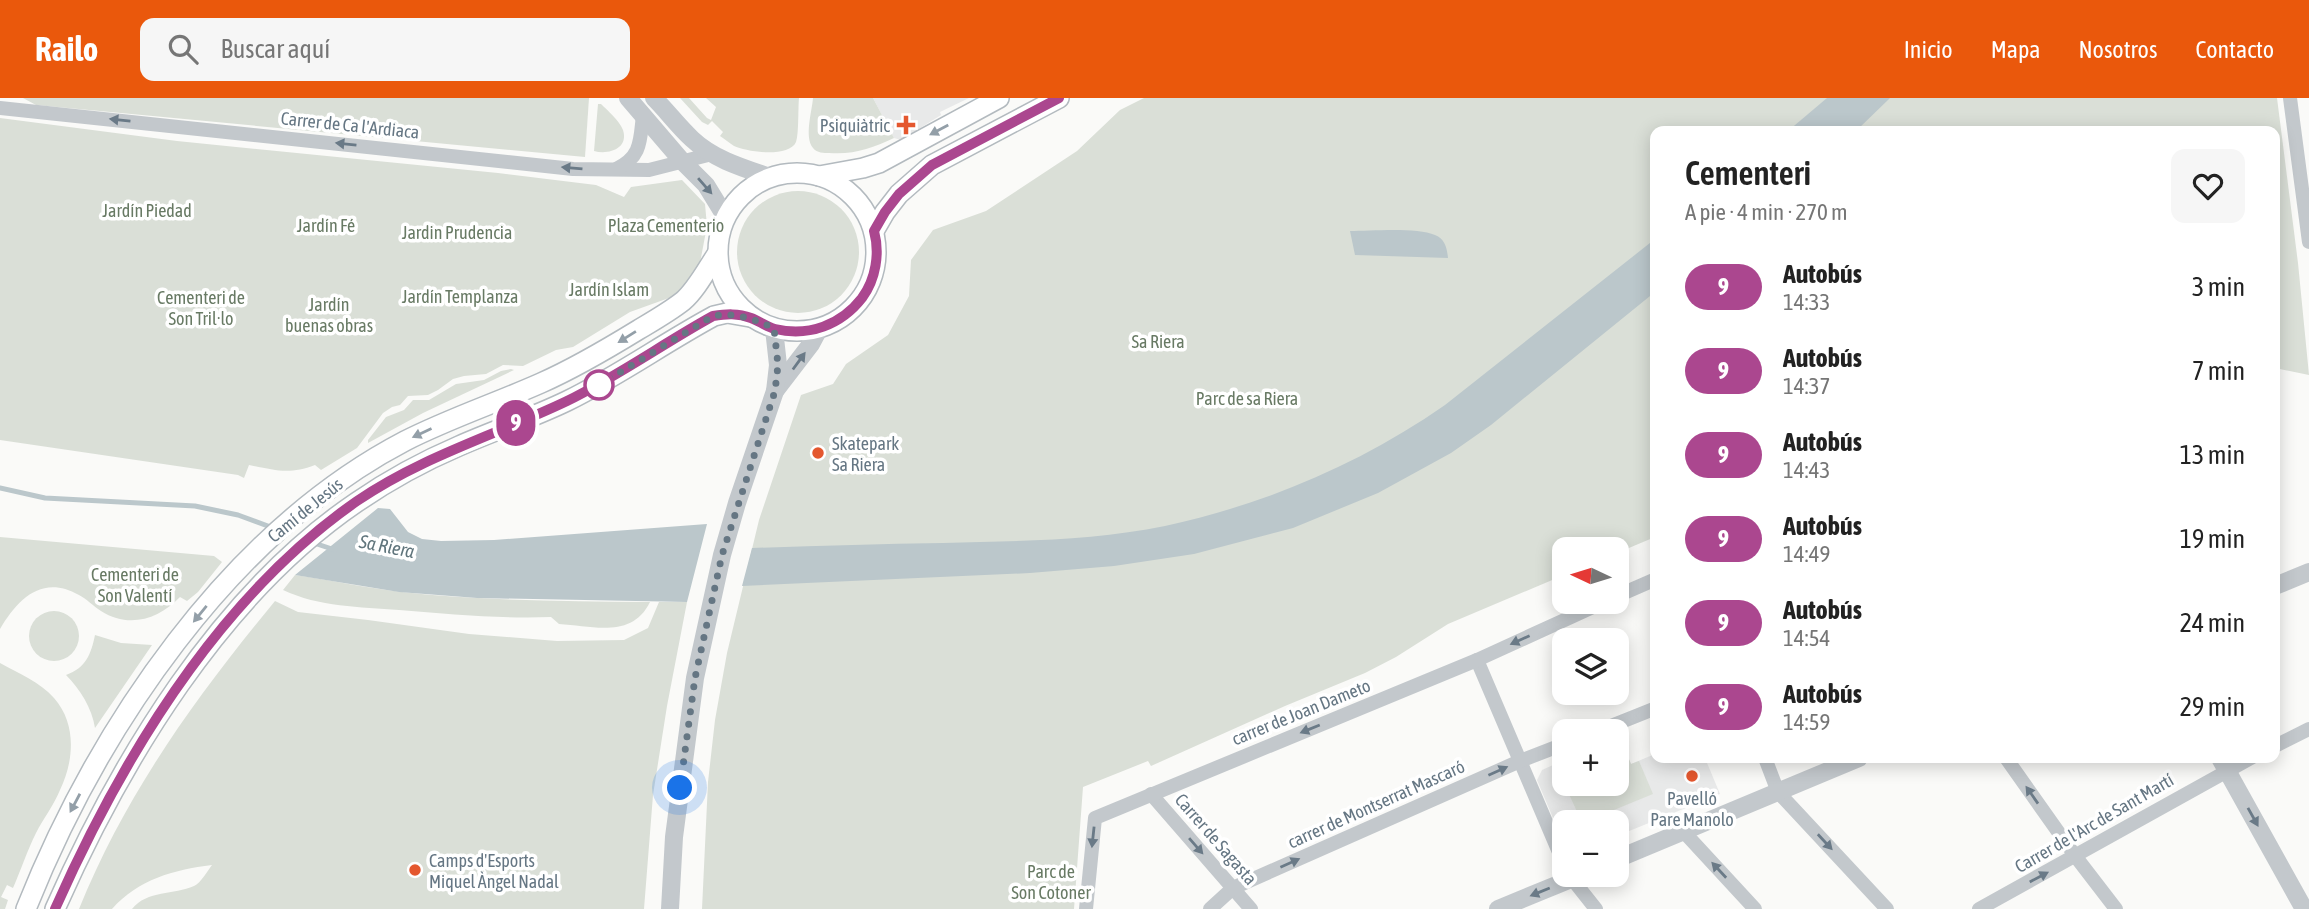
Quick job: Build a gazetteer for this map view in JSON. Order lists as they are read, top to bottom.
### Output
{
  "streets": {
    "main road": ["Camí de Jesús"],
    "street": [
      "Carrer de Ca l'Ardiaca",
      "carrer de Joan Dameto",
      "carrer de Montserrat Mascaró",
      "Carrer de l'Arc de Sant Martí",
      "Carrer de Sagasta"
    ]
  },
  "crossings": [
    ["carrer de Joan Dameto", "Carrer de Sagasta"],
    ["carrer de Montserrat Mascaró", "Carrer de Sagasta"]
  ],
  "one_way": [
    "Carrer de Ca l'Ardiaca",
    "carrer de Joan Dameto",
    "carrer de Montserrat Mascaró",
    "Carrer de l'Arc de Sant Martí",
    "Carrer de Sagasta"
  ],
  "water": ["Sa Riera"],
  "parks": [
    "Jardín Piedad",
    "Jardín Fé",
    "Plaza Cementerio",
    "Jardin Prudencia",
    "Jardín Islam",
    "Jardín Templanza",
    "Cementeri de Son Tril·lo",
    "Jardín buenas obras",
    "Sa Riera",
    "Parc de sa Riera",
    "Cementeri de Son Valentí",
    "Parc de Son Cotoner"
  ],
  "places": {
    "health": ["Psiquiàtric"],
    "other": ["Skatepark Sa Riera", "Pavelló Pare Manolo", "Camps d'Esports Miquel Àngel Nadal"]
  },
  "lines": ["bus line 9"],
  "north": "left",
  "page": {
    "header": "Railo",
    "search": "Buscar aquí",
    "nav": [
      "Inicio",
      "Mapa",
      "Nosotros",
      "Contacto"
    ],
    "on_map": "9",
    "heading": ["Cementeri", "A pie · 4 min · 270 m"],
    "list": [
      {
        "mark": "9",
        "name": "Autobús",
        "note": "14:33",
        "value": "3 min"
      },
      {
        "mark": "9",
        "name": "Autobús",
        "note": "14:37",
        "value": "7 min"
      },
      {
        "mark": "9",
        "name": "Autobús",
        "note": "14:43",
        "value": "13 min"
      },
      {
        "mark": "9",
        "name": "Autobús",
        "note": "14:49",
        "value": "19 min"
      },
      {
        "mark": "9",
        "name": "Autobús",
        "note": "14:54",
        "value": "24 min"
      },
      {
        "mark": "9",
        "name": "Autobús",
        "note": "14:59",
        "value": "29 min"
      }
    ],
    "map_buttons": ["+", "−"]
  }
}
